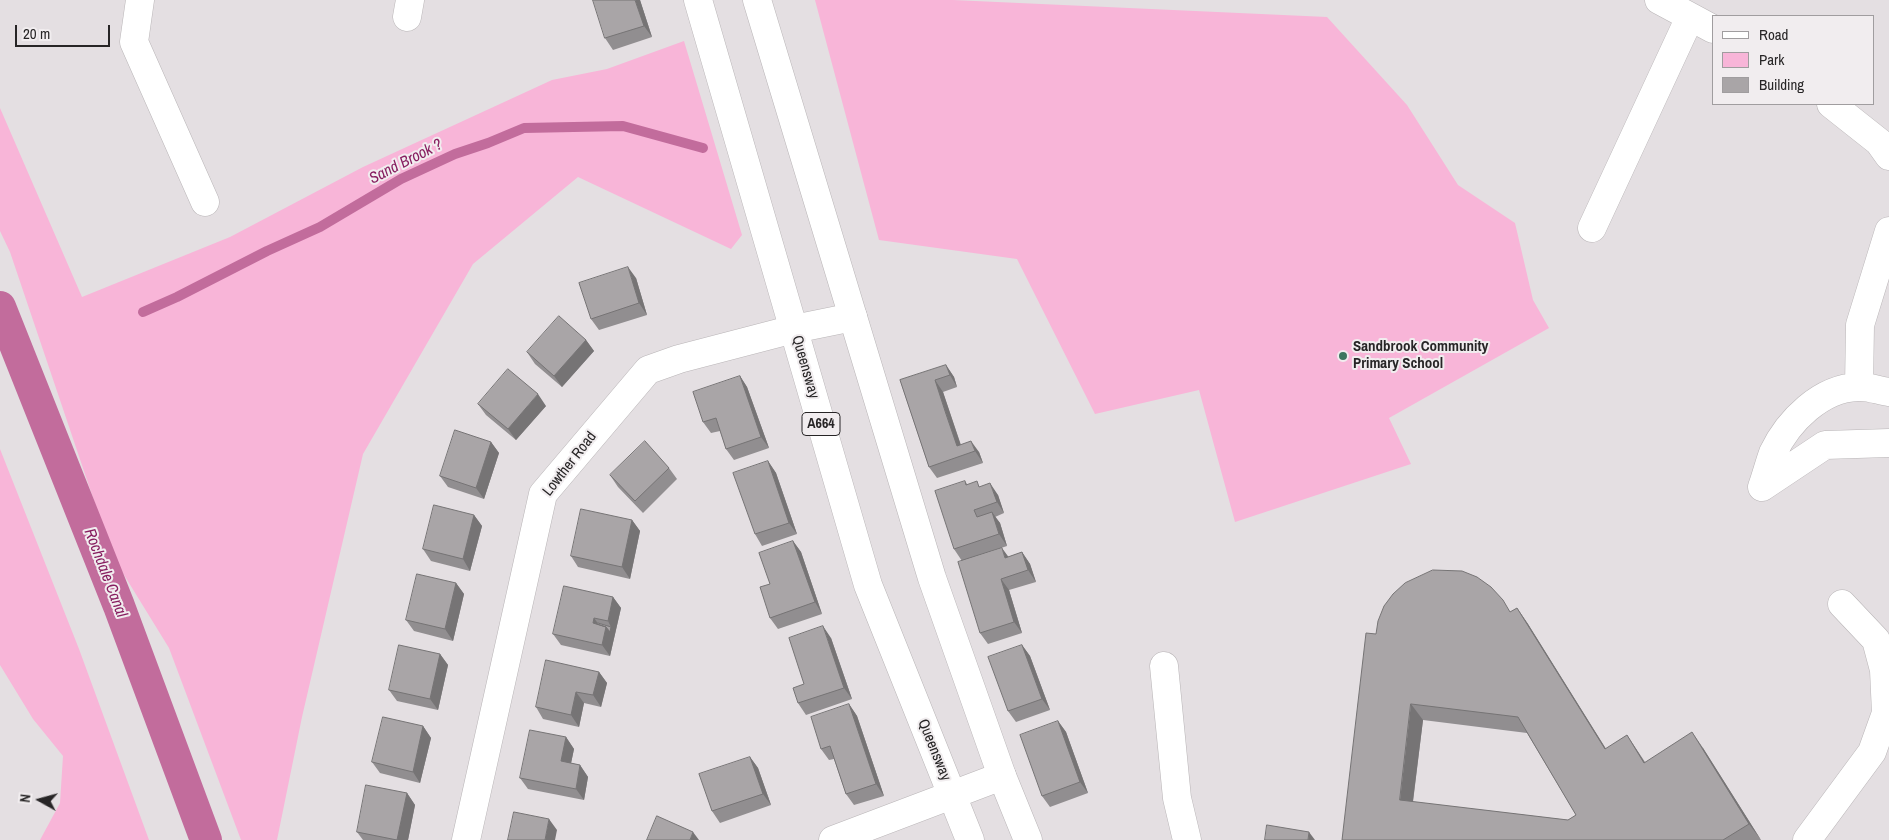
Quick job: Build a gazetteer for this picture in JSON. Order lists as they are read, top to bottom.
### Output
{
  "streets": {
    "main road": ["Queensway", "A664", "Lowther Road"]
  },
  "crossings": [
    ["Queensway", "Lowther Road"]
  ],
  "water": ["Sand Brook ?", "Rochdale Canal"],
  "places": ["Sandbrook Community Primary School"],
  "legend": ["Road", "Park", "Building"],
  "scale_bar": "20 m",
  "north": "left"
}
